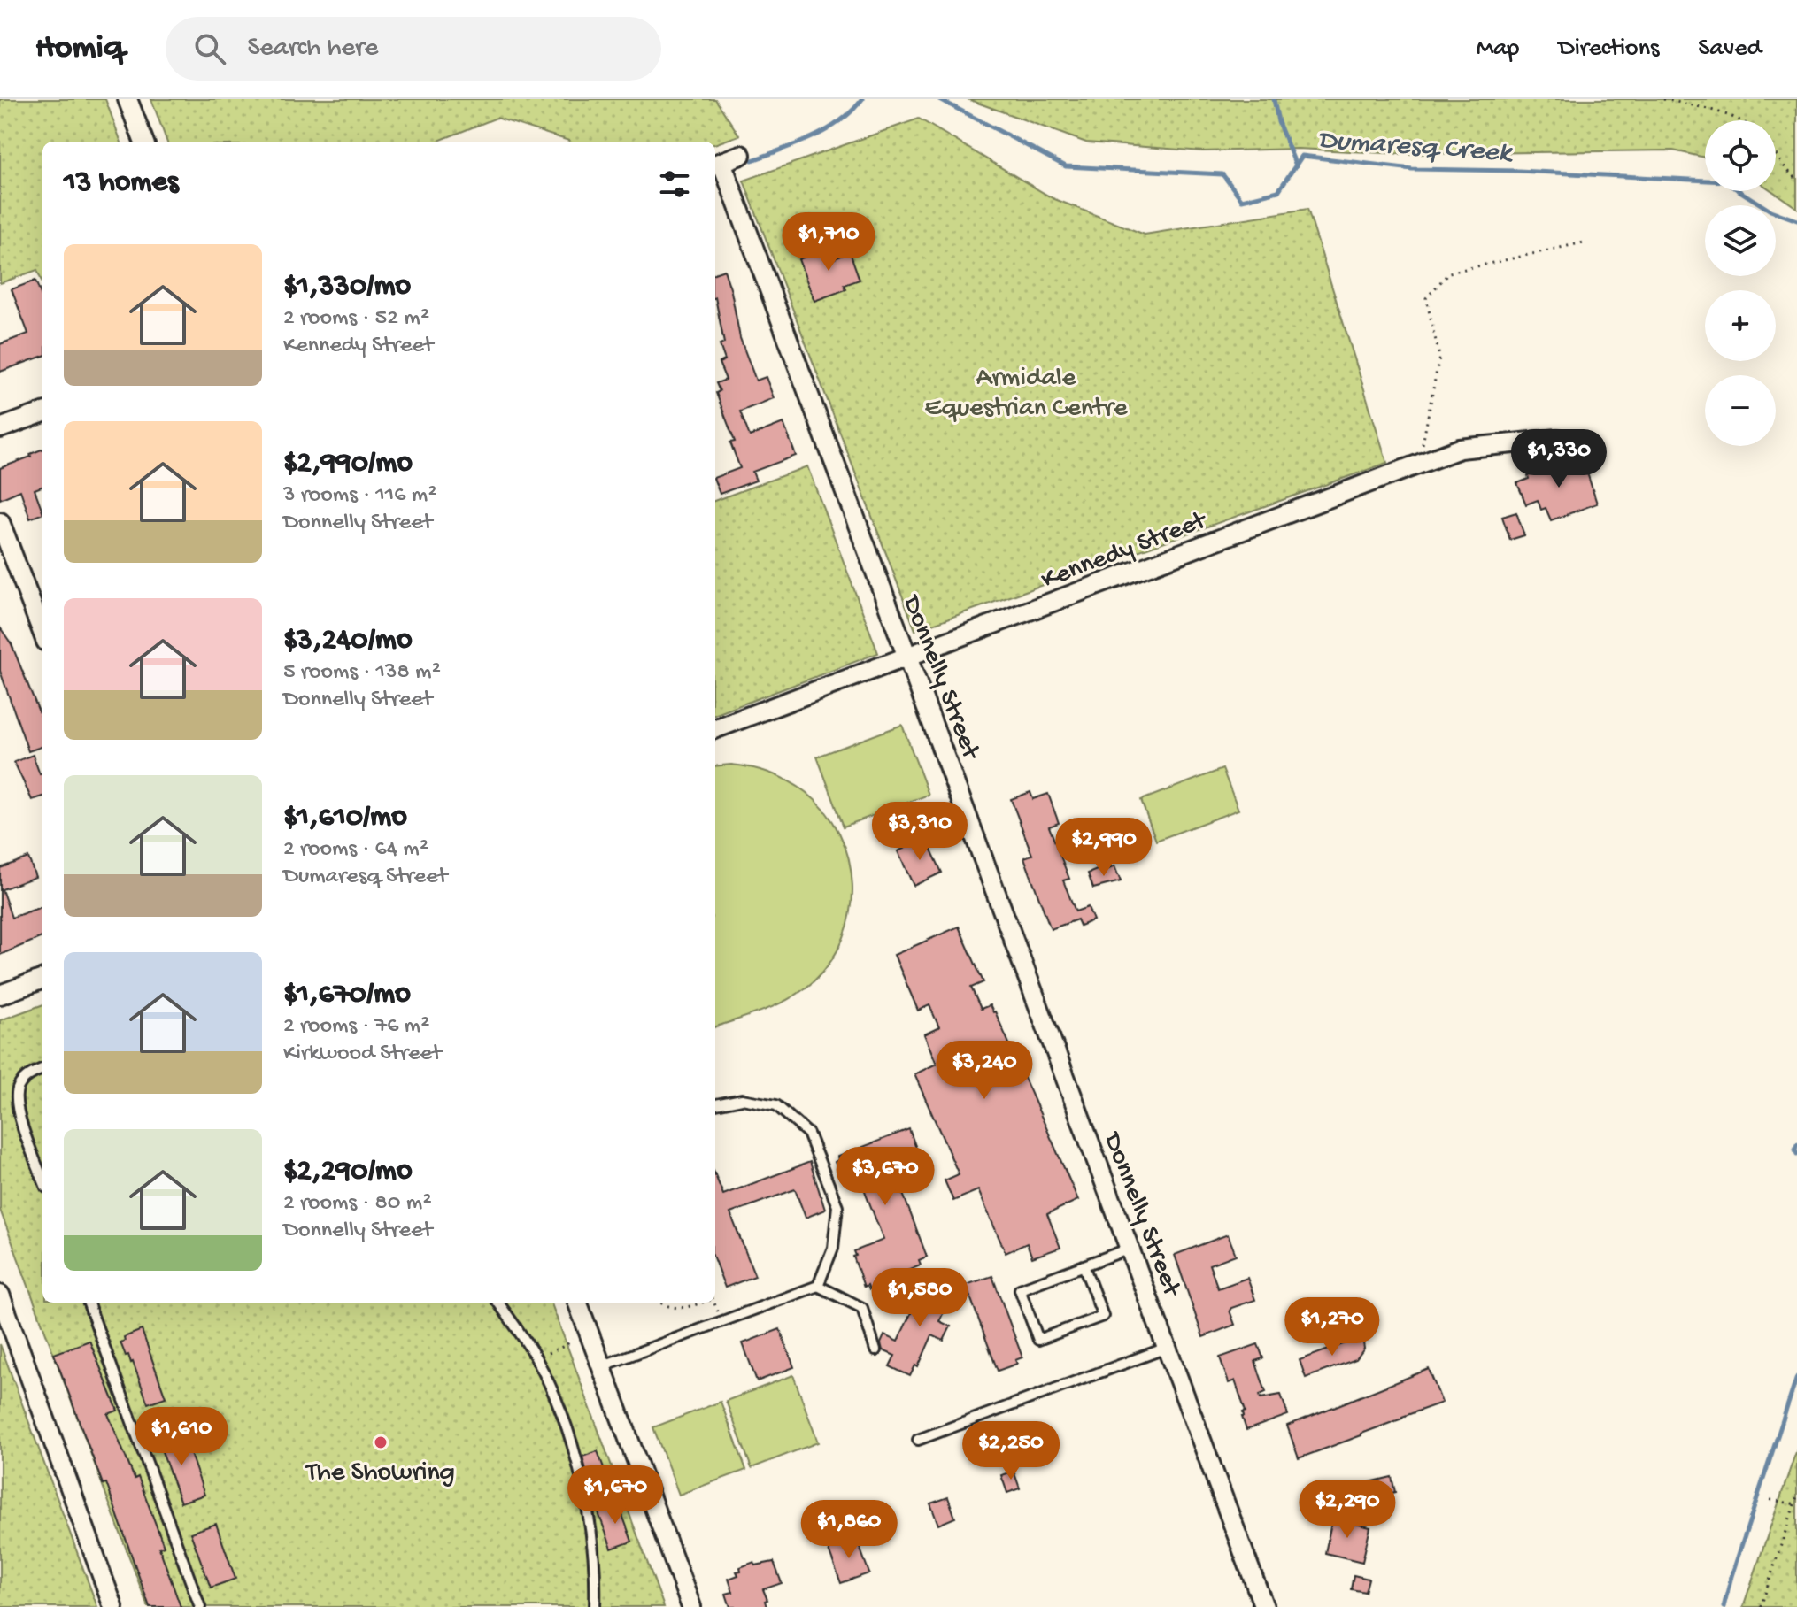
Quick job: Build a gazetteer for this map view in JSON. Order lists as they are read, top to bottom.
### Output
{
  "streets": {
    "street": ["Kennedy Street", "Donnelly Street"]
  },
  "crossings": [
    ["Kennedy Street", "Donnelly Street"]
  ],
  "water": ["Dumaresq Creek"],
  "parks": ["Armidale Equestrian Centre"],
  "places": ["The Showring"],
  "page": {
    "header": "Homiq",
    "search": "Search here",
    "nav": ["Map", "Directions", "Saved"],
    "map_buttons": ["+", "−"],
    "heading": "13 homes",
    "price": [
      "$1,710",
      "$1,330",
      "$3,310",
      "$2,990",
      "$3,240",
      "$3,670",
      "$1,580",
      "$1,270",
      "$1,610",
      "$2,250",
      "$1,670",
      "$2,290",
      "$1,860"
    ],
    "list": [
      {
        "name": "$1,330/mo",
        "note": "2 rooms · 52 m² · Kennedy Street"
      },
      {
        "name": "$2,990/mo",
        "note": "3 rooms · 116 m² · Donnelly Street"
      },
      {
        "name": "$3,240/mo",
        "note": "5 rooms · 138 m² · Donnelly Street"
      },
      {
        "name": "$1,610/mo",
        "note": "2 rooms · 64 m² · Dumaresq Street"
      },
      {
        "name": "$1,670/mo",
        "note": "2 rooms · 76 m² · Kirkwood Street"
      },
      {
        "name": "$2,290/mo",
        "note": "2 rooms · 80 m² · Donnelly Street"
      }
    ]
  }
}
